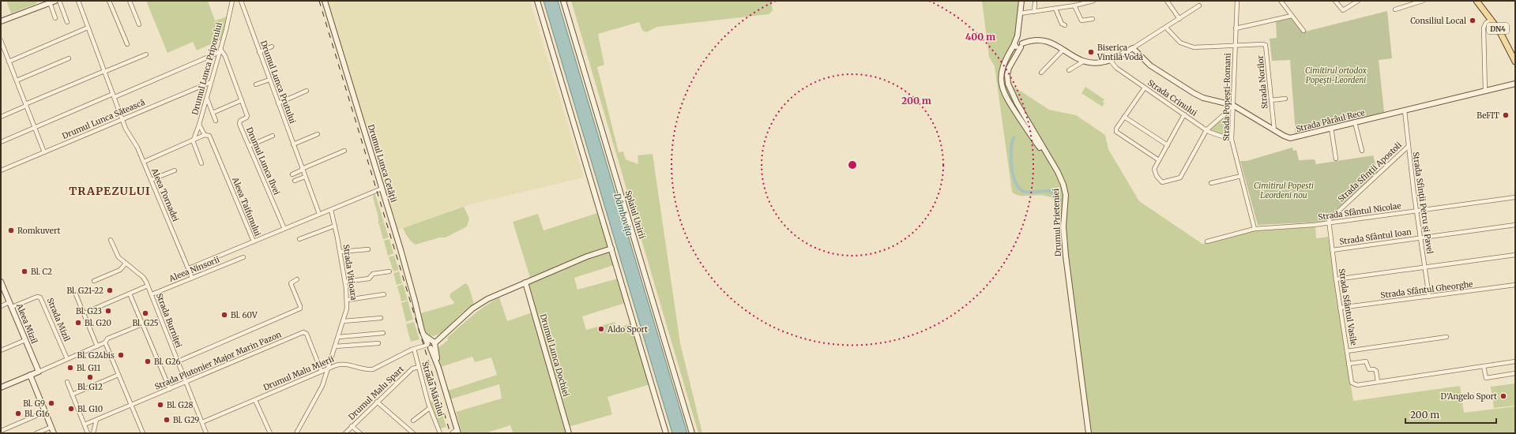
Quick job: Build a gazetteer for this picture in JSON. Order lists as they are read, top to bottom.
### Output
{
  "streets": {
    "main road": ["DN4"],
    "street": [
      "Drumul Lunca Priporului",
      "Drumul Lunca Prutului",
      "Strada Norilor",
      "Strada Popești-Romani",
      "Strada Crinului",
      "Drumul Lunca Sătească",
      "Strada Pârâul Rece",
      "Drumul Lunca Ilvei",
      "Drumul Lunca Cetății",
      "Strada Sfinții Apostoli",
      "Aleea Tornadei",
      "Strada Sfinții Petru și Pavel",
      "Aleea Taifunului",
      "Strada Sfântul Nicolae",
      "Splaiul Unirii",
      "Drumul Prieteniei",
      "Strada Sfântul Ioan",
      "Aleea Ninsorii",
      "Strada Vitioara",
      "Strada Sfântul Gheorghe",
      "Strada Sfântul Vasile",
      "Strada Mizil",
      "Strada Burniței",
      "Aleea Mizil",
      "Drumul Lunca Dochiei",
      "Strada Plutonier Major Marin Pazon",
      "Drumul Malu Mierii",
      "Strada Mărului",
      "Drumul Malu Spart"
    ]
  },
  "crossings": [
    ["Drumul Lunca Priporului", "Drumul Lunca Sătească"],
    ["Drumul Lunca Priporului", "Drumul Lunca Ilvei"],
    ["Drumul Lunca Priporului", "Aleea Taifunului"],
    ["Strada Norilor", "Strada Popești-Romani"],
    ["Strada Norilor", "Strada Pârâul Rece"],
    ["Strada Popești-Romani", "Strada Crinului"],
    ["Strada Popești-Romani", "Strada Pârâul Rece"],
    ["Strada Popești-Romani", "Strada Sfântul Nicolae"],
    ["Drumul Lunca Sătească", "Aleea Tornadei"],
    ["Strada Pârâul Rece", "Strada Sfinții Petru și Pavel"],
    ["Drumul Lunca Cetății", "Drumul Malu Mierii"],
    ["Strada Sfinții Apostoli", "Strada Sfinții Petru și Pavel"],
    ["Strada Sfinții Apostoli", "Strada Sfântul Nicolae"],
    ["Strada Sfinții Apostoli", "Strada Sfântul Vasile"],
    ["Aleea Tornadei", "Aleea Taifunului"],
    ["Aleea Tornadei", "Aleea Ninsorii"],
    ["Strada Sfinții Petru și Pavel", "Strada Sfântul Nicolae"],
    ["Strada Sfinții Petru și Pavel", "Strada Sfântul Ioan"],
    ["Strada Sfinții Petru și Pavel", "Strada Sfântul Gheorghe"],
    ["Strada Sfântul Nicolae", "Strada Sfântul Vasile"],
    ["Strada Sfântul Ioan", "Strada Sfântul Vasile"],
    ["Aleea Ninsorii", "Strada Burniței"],
    ["Strada Vitioara", "Drumul Malu Mierii"],
    ["Strada Sfântul Gheorghe", "Strada Sfântul Vasile"],
    ["Strada Mizil", "Aleea Mizil"],
    ["Strada Burniței", "Strada Plutonier Major Marin Pazon"],
    ["Strada Burniței", "Drumul Malu Mierii"],
    ["Strada Plutonier Major Marin Pazon", "Drumul Malu Mierii"],
    ["Drumul Malu Mierii", "Strada Mărului"],
    ["Strada Mărului", "Drumul Malu Spart"]
  ],
  "districts": ["TRAPEZULUI"],
  "water": ["Dâmbovița"],
  "parks": ["Cimitirul ortodox Popești-Leordeni", "Cimitirul Popesti Leordeni nou"],
  "places": [
    "Consiliul Local",
    "Biserica Vintilă Vodă",
    "BeFIT",
    "Romkuvert",
    "Bl. C2",
    "Bl. G21-22",
    "Bl. G23",
    "Bl. G25",
    "Bl. 60V",
    "Bl. G20",
    "Aldo Sport",
    "Bl. G24bis",
    "Bl. G26",
    "Bl. G11",
    "Bl. G12",
    "D'Angelo Sport",
    "Bl. G9",
    "Bl. G28",
    "Bl. G10",
    "Bl. G16",
    "Bl. G29"
  ],
  "scale_bar": "200 m",
  "rings": ["400 m", "200 m"]
}
